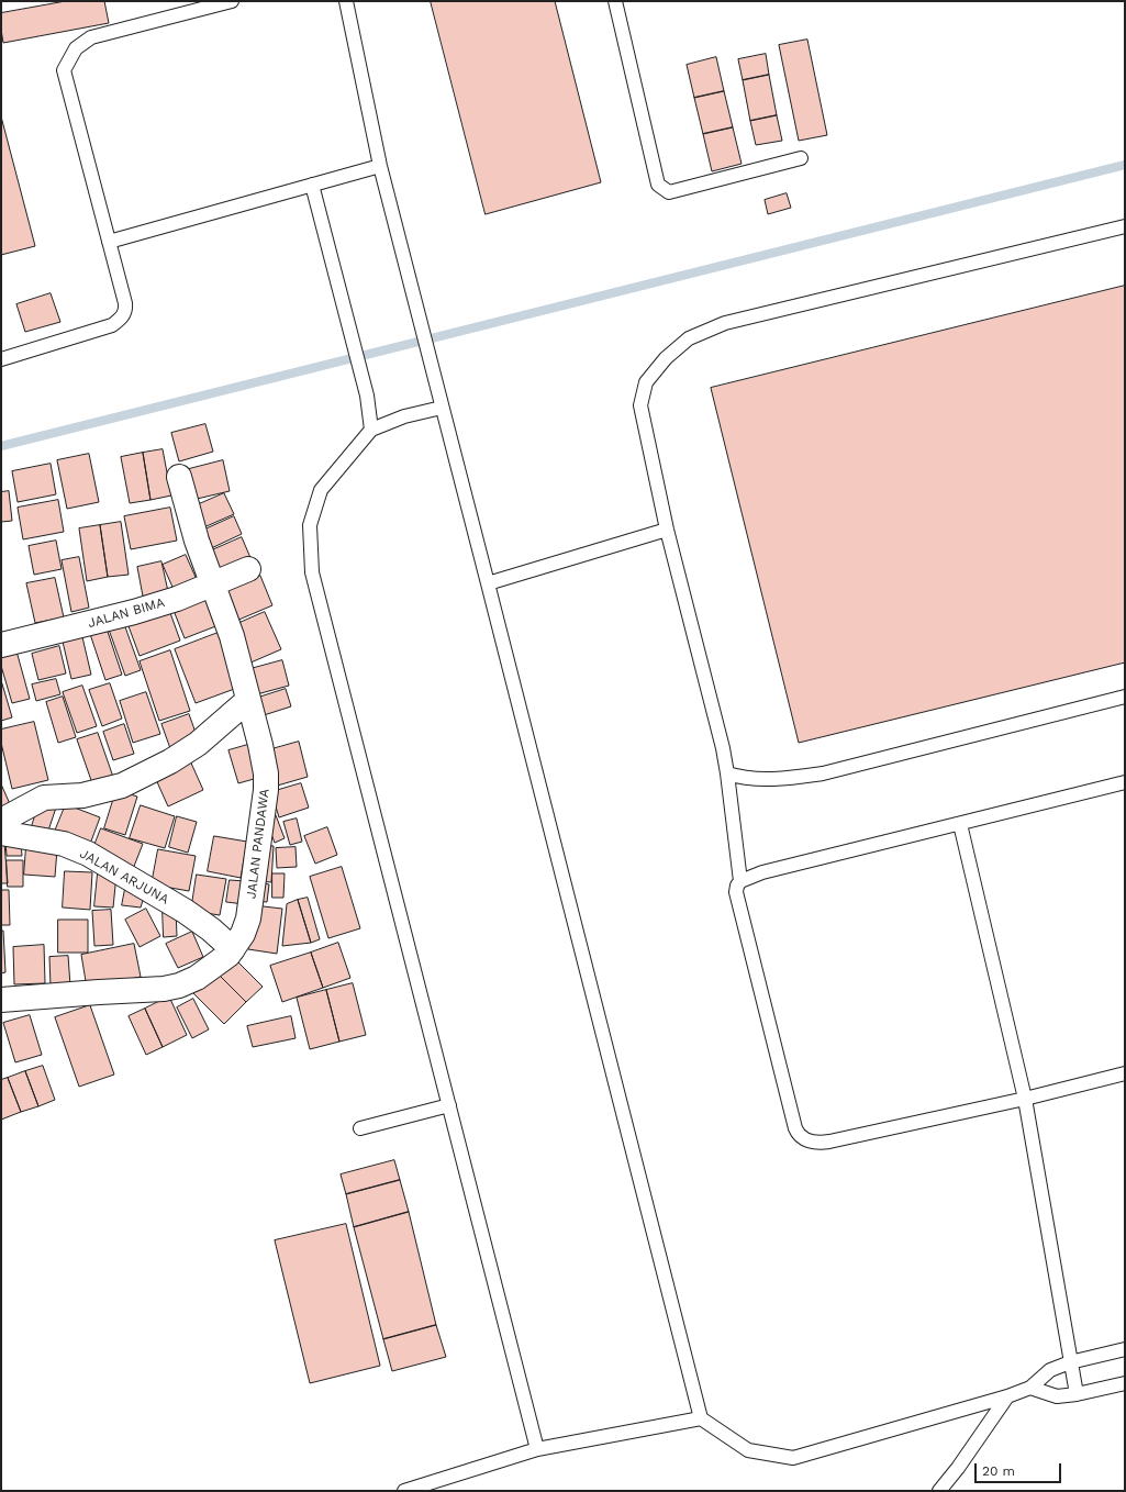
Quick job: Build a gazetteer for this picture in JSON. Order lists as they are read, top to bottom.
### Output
{
  "streets": {
    "street": ["JALAN BIMA", "JALAN PANDAWA", "JALAN ARJUNA"]
  },
  "crossings": [
    ["JALAN BIMA", "JALAN PANDAWA"],
    ["JALAN PANDAWA", "JALAN ARJUNA"]
  ],
  "scale_bar": "20 m"
}
